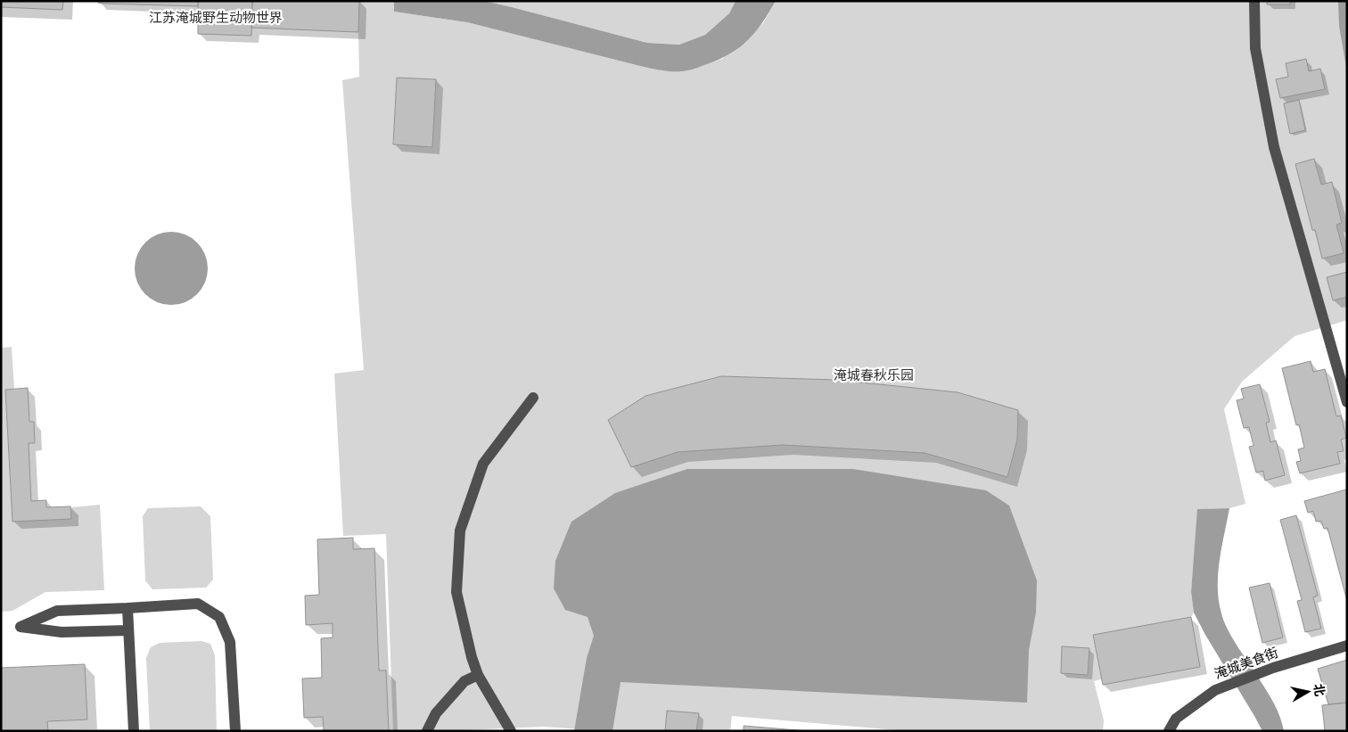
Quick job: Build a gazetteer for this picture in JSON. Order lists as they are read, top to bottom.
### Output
{
  "streets": {
    "lane": ["淹城美食街"]
  },
  "parks": ["江苏淹城野生动物世界", "淹城春秋乐园"],
  "north": "right"
}
